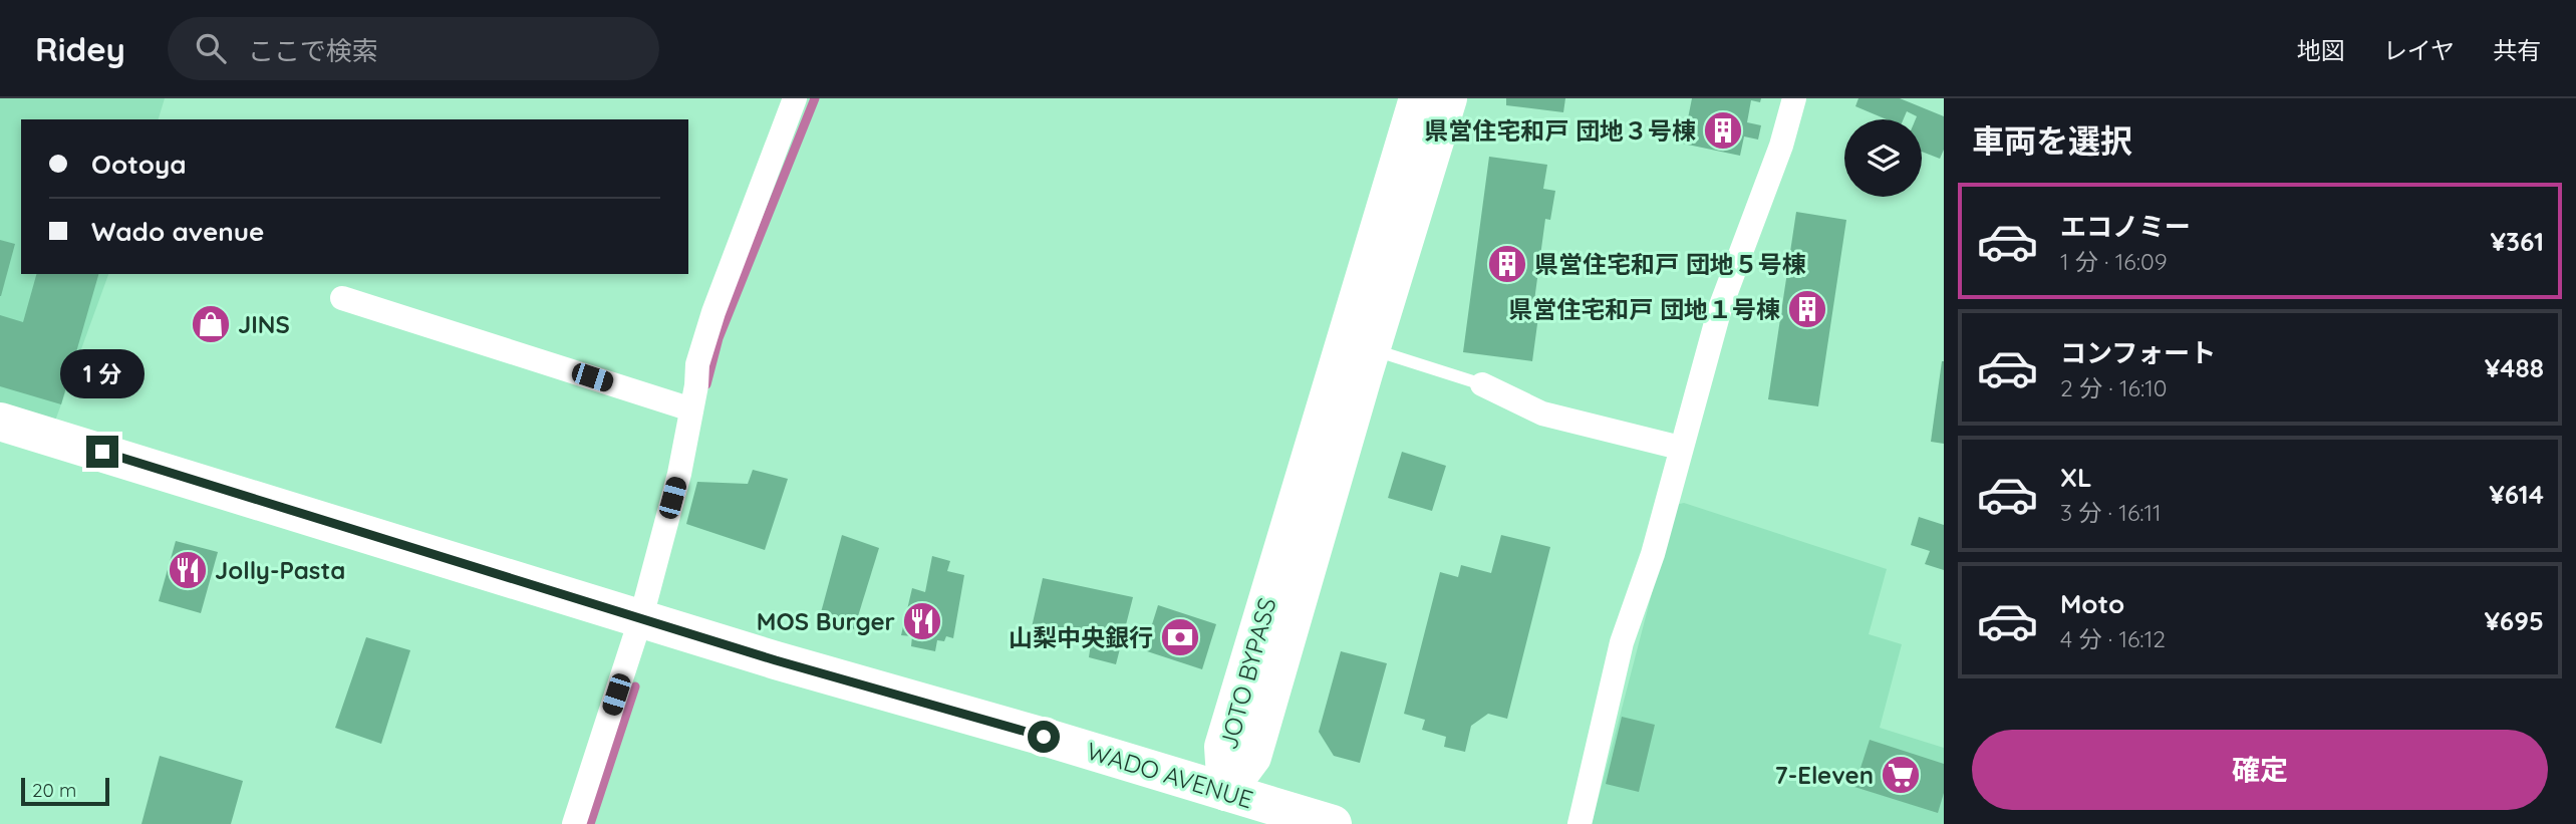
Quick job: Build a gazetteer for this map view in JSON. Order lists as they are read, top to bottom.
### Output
{
  "streets": {
    "highway": ["JOTO BYPASS", "WADO AVENUE"]
  },
  "crossings": [
    ["JOTO BYPASS", "WADO AVENUE"]
  ],
  "places": {
    "building": ["県営住宅和戸 団地３号棟", "県営住宅和戸 団地５号棟", "県営住宅和戸 団地１号棟"],
    "shop": ["JINS"],
    "restaurant": ["Jolly-Pasta", "MOS Burger"],
    "bank": ["山梨中央銀行"],
    "supermarket": ["7-Eleven"]
  },
  "scale_bar": "20 m",
  "page": {
    "header": "Ridey",
    "search": "ここで検索",
    "nav": ["地図", "レイヤ", "共有"],
    "heading": "車両を選択",
    "banner": ["Ootoya", "Wado avenue"],
    "list": [
      {
        "name": "エコノミー",
        "note": "1 分 · 16:09",
        "value": "¥361"
      },
      {
        "name": "コンフォート",
        "note": "2 分 · 16:10",
        "value": "¥488"
      },
      {
        "name": "XL",
        "note": "3 分 · 16:11",
        "value": "¥614"
      },
      {
        "name": "Moto",
        "note": "4 分 · 16:12",
        "value": "¥695"
      }
    ],
    "bubble": "1 分",
    "buttons": "確定",
    "scale": "20 m"
  }
}
